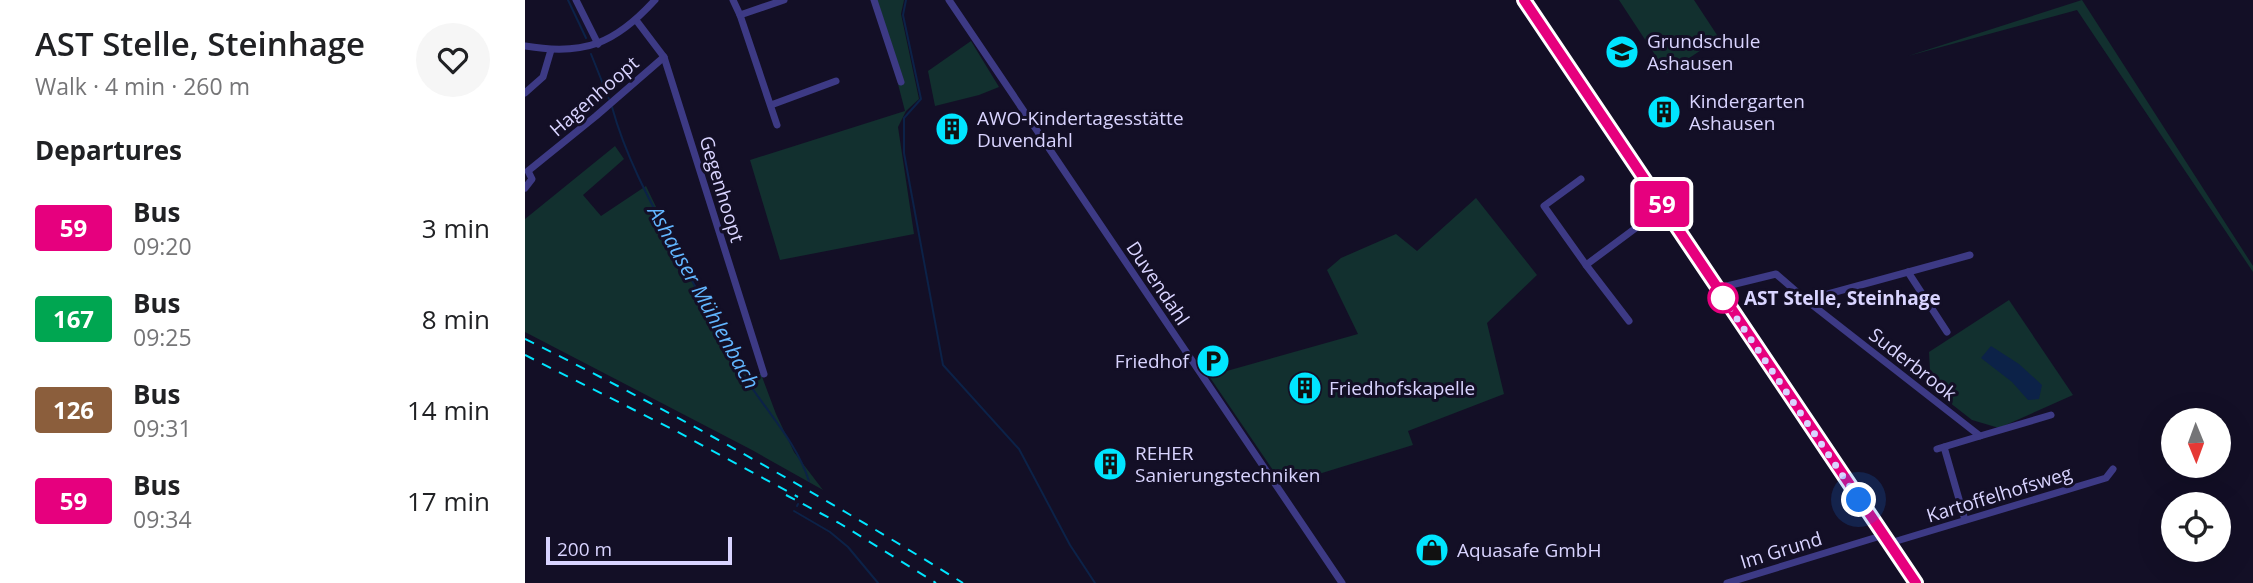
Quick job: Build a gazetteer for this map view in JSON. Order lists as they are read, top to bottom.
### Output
{
  "streets": {
    "street": [
      "Hagenhoopt",
      "Gegenhoopt",
      "Duvendahl",
      "Suderbrook",
      "Kartoffelhofsweg",
      "Im Grund"
    ]
  },
  "crossings": [
    ["Hagenhoopt", "Gegenhoopt"]
  ],
  "water": ["Ashauser Mühlenbach"],
  "places": {
    "school or university": ["Grundschule Ashausen"],
    "building": [
      "Kindergarten Ashausen",
      "AWO-Kindertagesstätte Duvendahl",
      "Friedhofskapelle",
      "REHER Sanierungstechniken"
    ],
    "other": ["AST Stelle, Steinhage"],
    "parking": ["Friedhof"],
    "shop": ["Aquasafe GmbH"]
  },
  "lines": ["bus line 59"],
  "scale_bar": "200 m",
  "north": "bottom",
  "page": {
    "heading": [
      ["AST Stelle, Steinhage", "Walk · 4 min · 260 m"],
      "Departures"
    ],
    "on_map": "59",
    "list": [
      {
        "mark": "59",
        "name": "Bus",
        "note": "09:20",
        "value": "3 min"
      },
      {
        "mark": "167",
        "name": "Bus",
        "note": "09:25",
        "value": "8 min"
      },
      {
        "mark": "126",
        "name": "Bus",
        "note": "09:31",
        "value": "14 min"
      },
      {
        "mark": "59",
        "name": "Bus",
        "note": "09:34",
        "value": "17 min"
      }
    ],
    "scale": "200 m"
  }
}
